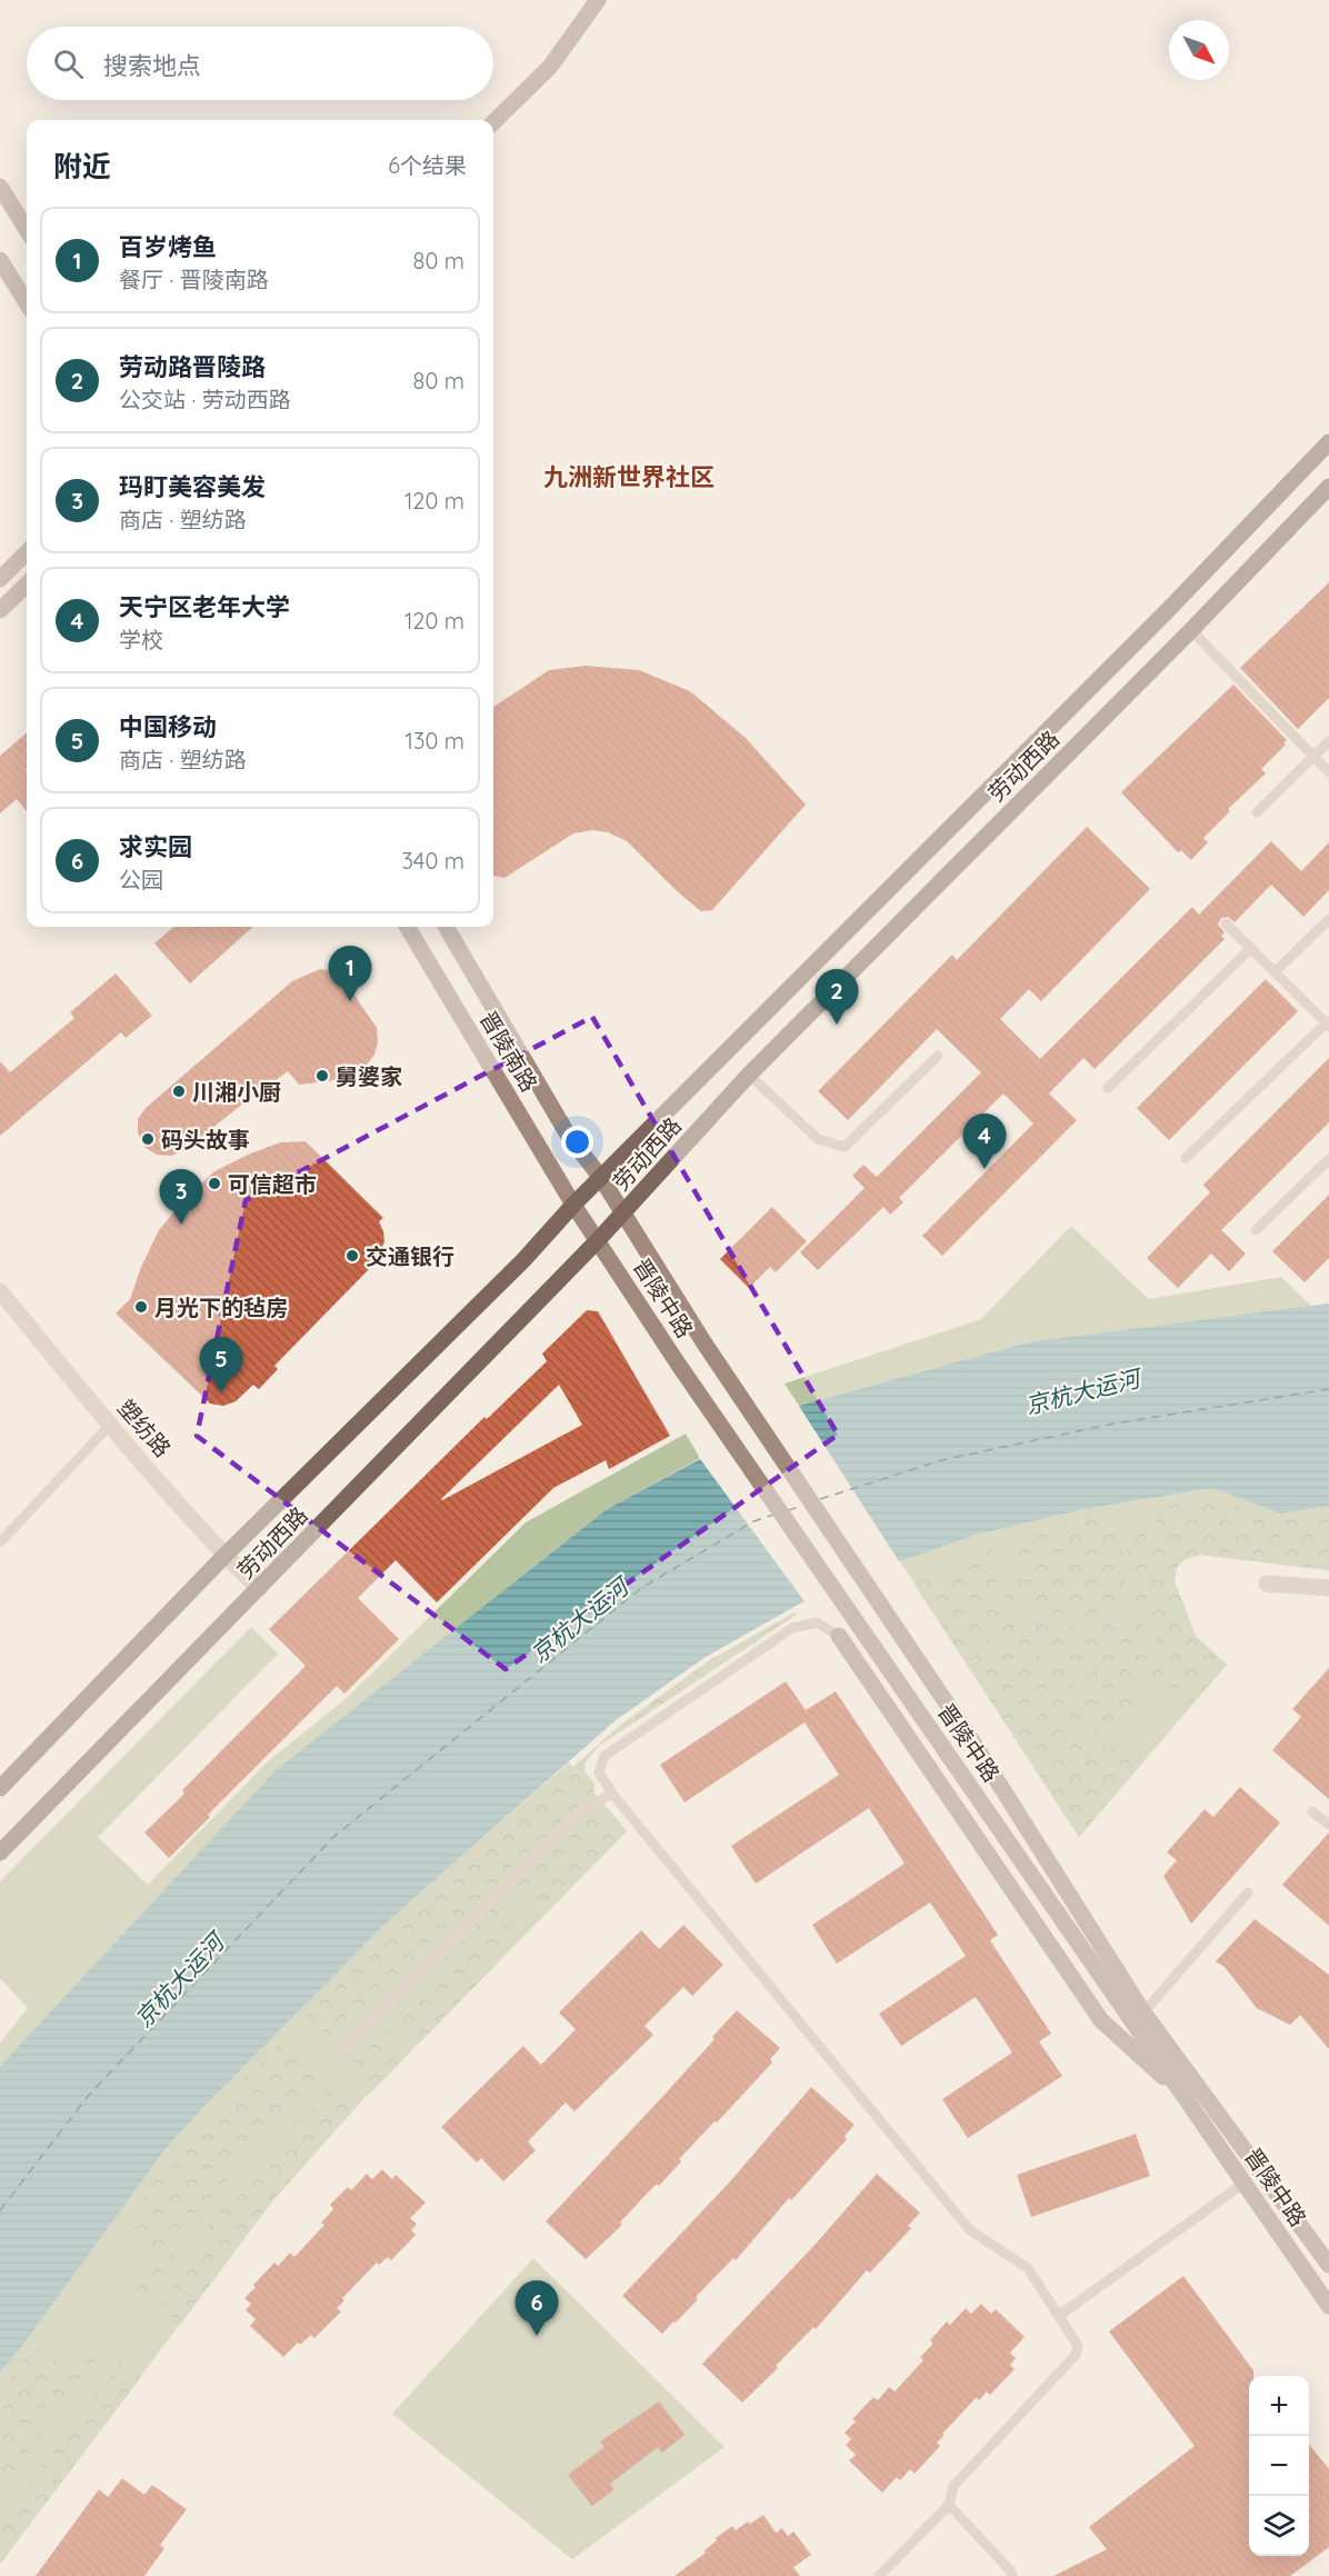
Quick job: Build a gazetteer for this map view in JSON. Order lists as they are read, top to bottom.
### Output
{
  "streets": {
    "main road": ["劳动西路", "晋陵南路", "晋陵中路"],
    "street": ["塑纺路"]
  },
  "crossings": [
    ["劳动西路", "晋陵南路"],
    ["劳动西路", "晋陵中路"],
    ["劳动西路", "塑纺路"],
    ["晋陵南路", "晋陵中路"]
  ],
  "districts": ["九洲新世界社区"],
  "water": ["京杭大运河"],
  "places": [
    "舅婆家",
    "川湘小厨",
    "码头故事",
    "可信超市",
    "交通银行",
    "月光下的毡房"
  ],
  "north": "bottom right",
  "page": {
    "search": "搜索地点",
    "heading": ["附近", "6个结果"],
    "list": [
      {
        "mark": "1",
        "name": "百岁烤鱼",
        "note": "餐厅 · 晋陵南路",
        "value": "80 m"
      },
      {
        "mark": "2",
        "name": "劳动路晋陵路",
        "note": "公交站 · 劳动西路",
        "value": "80 m"
      },
      {
        "mark": "3",
        "name": "玛盯美容美发",
        "note": "商店 · 塑纺路",
        "value": "120 m"
      },
      {
        "mark": "4",
        "name": "天宁区老年大学",
        "note": "学校",
        "value": "120 m"
      },
      {
        "mark": "5",
        "name": "中国移动",
        "note": "商店 · 塑纺路",
        "value": "130 m"
      },
      {
        "mark": "6",
        "name": "求实园",
        "note": "公园",
        "value": "340 m"
      }
    ],
    "pins": [
      "1",
      "2",
      "4",
      "3",
      "5",
      "6"
    ],
    "map_buttons": ["+", "−"]
  }
}
